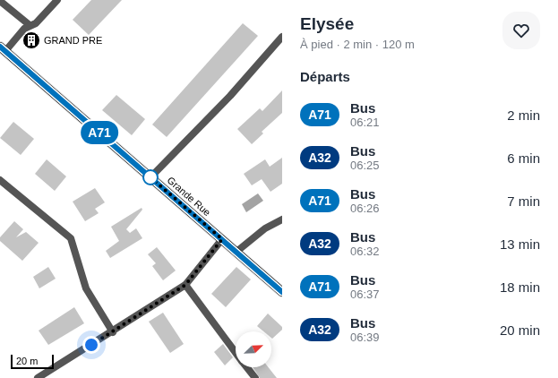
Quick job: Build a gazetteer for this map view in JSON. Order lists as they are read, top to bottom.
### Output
{
  "streets": {
    "main road": ["Grande Rue"]
  },
  "places": {
    "building": ["GRAND PRE"]
  },
  "lines": ["bus line A71"],
  "scale_bar": "20 m",
  "north": "top right",
  "page": {
    "on_map": "A71",
    "heading": [
      ["Elysée", "À pied · 2 min · 120 m"],
      "Départs"
    ],
    "list": [
      {
        "mark": "A71",
        "name": "Bus",
        "note": "06:21",
        "value": "2 min"
      },
      {
        "mark": "A32",
        "name": "Bus",
        "note": "06:25",
        "value": "6 min"
      },
      {
        "mark": "A71",
        "name": "Bus",
        "note": "06:26",
        "value": "7 min"
      },
      {
        "mark": "A32",
        "name": "Bus",
        "note": "06:32",
        "value": "13 min"
      },
      {
        "mark": "A71",
        "name": "Bus",
        "note": "06:37",
        "value": "18 min"
      },
      {
        "mark": "A32",
        "name": "Bus",
        "note": "06:39",
        "value": "20 min"
      }
    ],
    "scale": "20 m"
  }
}
